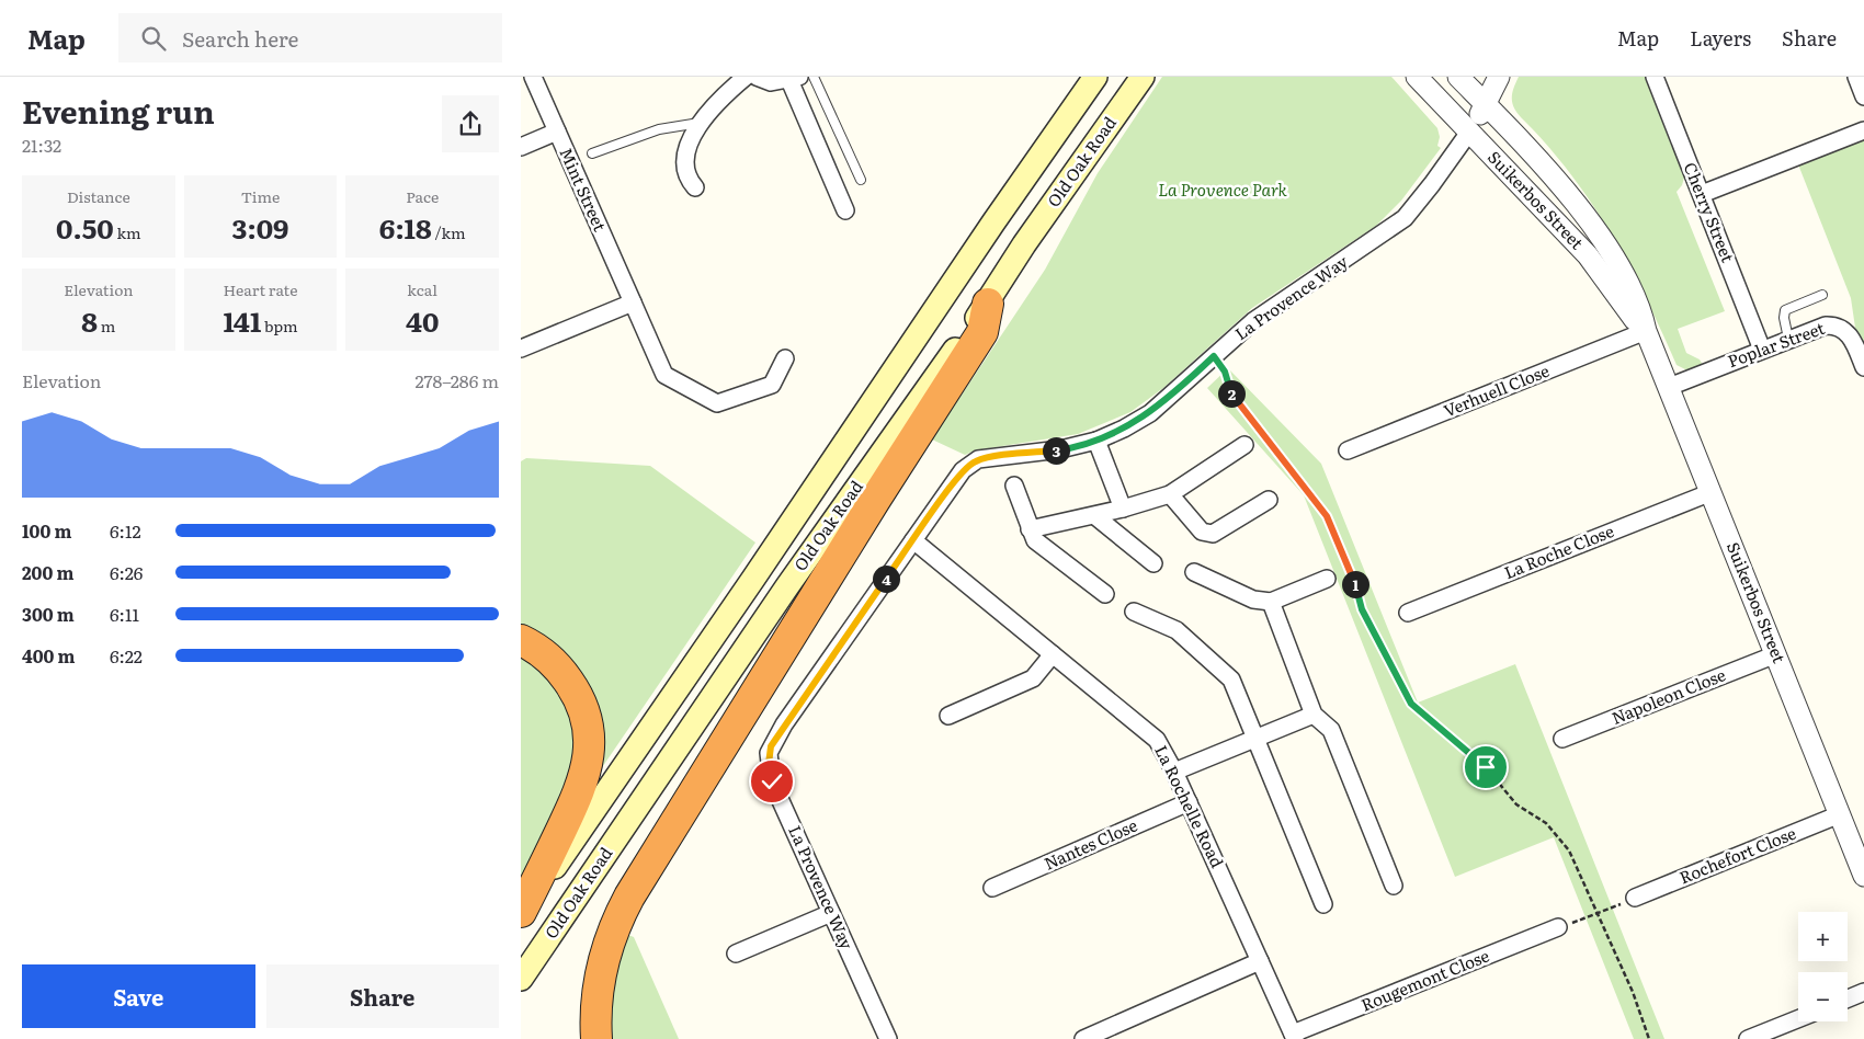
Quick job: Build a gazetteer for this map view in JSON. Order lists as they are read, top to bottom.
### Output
{
  "streets": {
    "main road": ["Old Oak Road"],
    "street": [
      "Mint Street",
      "Suikerbos Street",
      "Cherry Street",
      "La Provence Way",
      "Poplar Street",
      "Verhuell Close",
      "La Roche Close",
      "Napoleon Close",
      "La Rochelle Road",
      "Nantes Close",
      "Rochefort Close",
      "Rougemont Close"
    ]
  },
  "crossings": [
    ["Suikerbos Street", "La Provence Way"],
    ["Suikerbos Street", "Poplar Street"],
    ["Suikerbos Street", "Verhuell Close"],
    ["Suikerbos Street", "La Roche Close"],
    ["Suikerbos Street", "Napoleon Close"],
    ["Suikerbos Street", "Rochefort Close"],
    ["Cherry Street", "Poplar Street"],
    ["La Provence Way", "La Rochelle Road"],
    ["La Rochelle Road", "Nantes Close"],
    ["La Rochelle Road", "Rougemont Close"]
  ],
  "parks": ["La Provence Park"],
  "page": {
    "header": "Map",
    "search": "Search here",
    "nav": ["Map", "Layers", "Share"],
    "heading": ["Evening run", "21:32"],
    "stats": [
      ["Distance", "0.50 km"],
      ["Time", "3:09"],
      ["Pace", "6:18 /km"],
      ["Elevation", "8 m"],
      ["Heart rate", "141 bpm"],
      ["kcal", "40"]
    ],
    "chart": ["Elevation", "278–286 m"],
    "pins": [
      "2",
      "3",
      "4",
      "1"
    ],
    "list": [
      {
        "name": "100 m",
        "note": "6:12"
      },
      {
        "name": "200 m",
        "note": "6:26"
      },
      {
        "name": "300 m",
        "note": "6:11"
      },
      {
        "name": "400 m",
        "note": "6:22"
      }
    ],
    "map_buttons": ["+", "−"],
    "buttons": ["Save", "Share"]
  }
}
